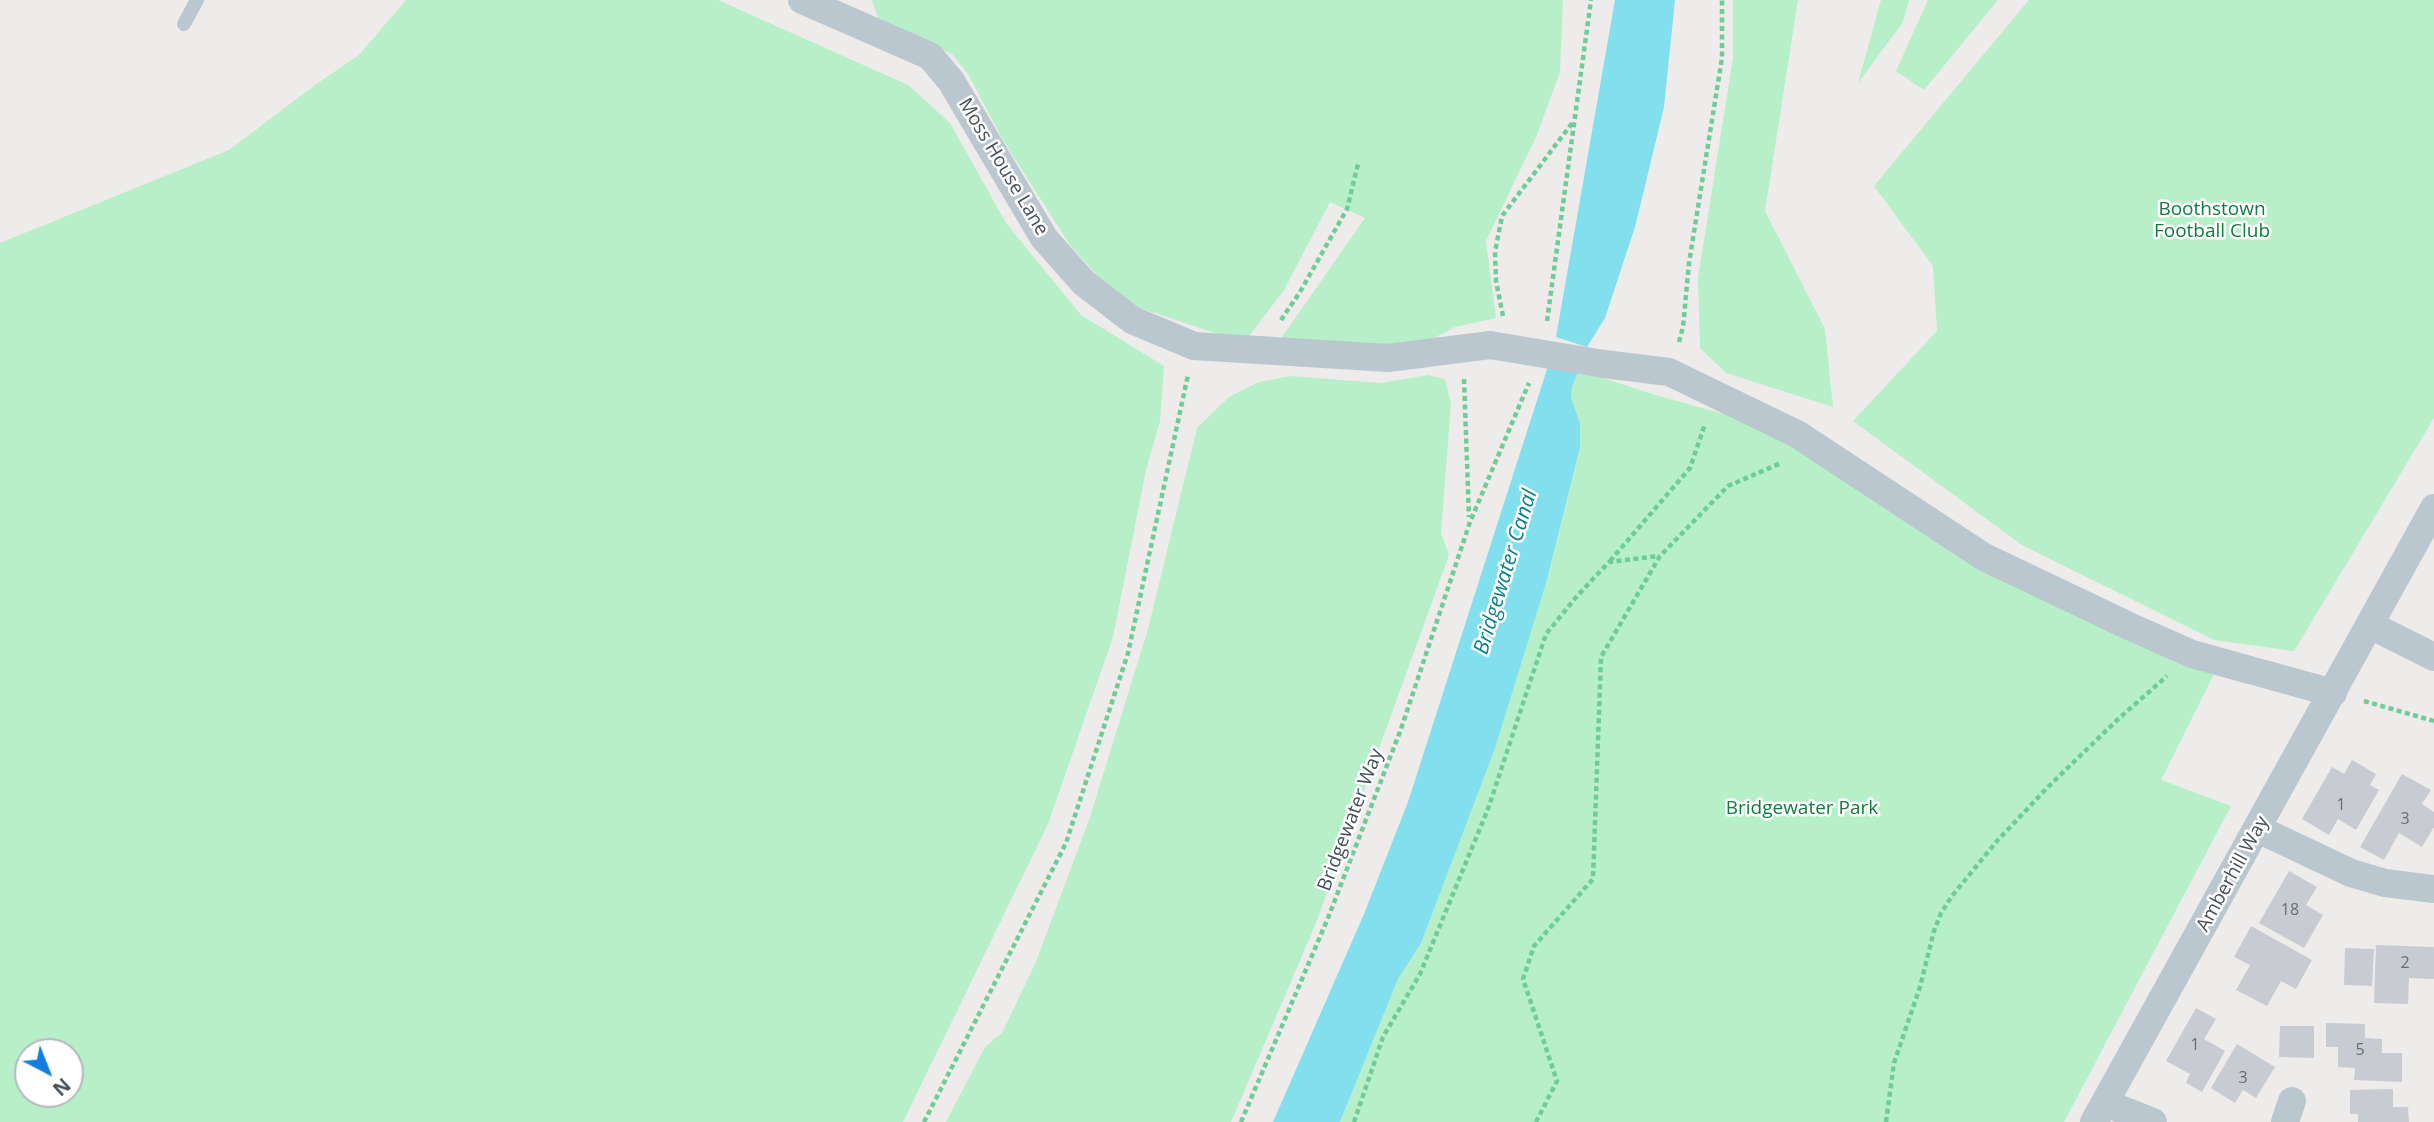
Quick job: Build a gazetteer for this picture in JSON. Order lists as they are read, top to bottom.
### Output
{
  "streets": {
    "street": ["Moss House Lane", "Amberhill Way"],
    "path": ["Bridgewater Way"]
  },
  "crossings": [
    ["Moss House Lane", "Amberhill Way"]
  ],
  "water": ["Bridgewater Canal"],
  "parks": ["Boothstown Football Club", "Bridgewater Park"],
  "house_numbers": [
    "1",
    "3",
    "18",
    "2",
    "1",
    "5",
    "3"
  ],
  "north": "bottom right"
}
